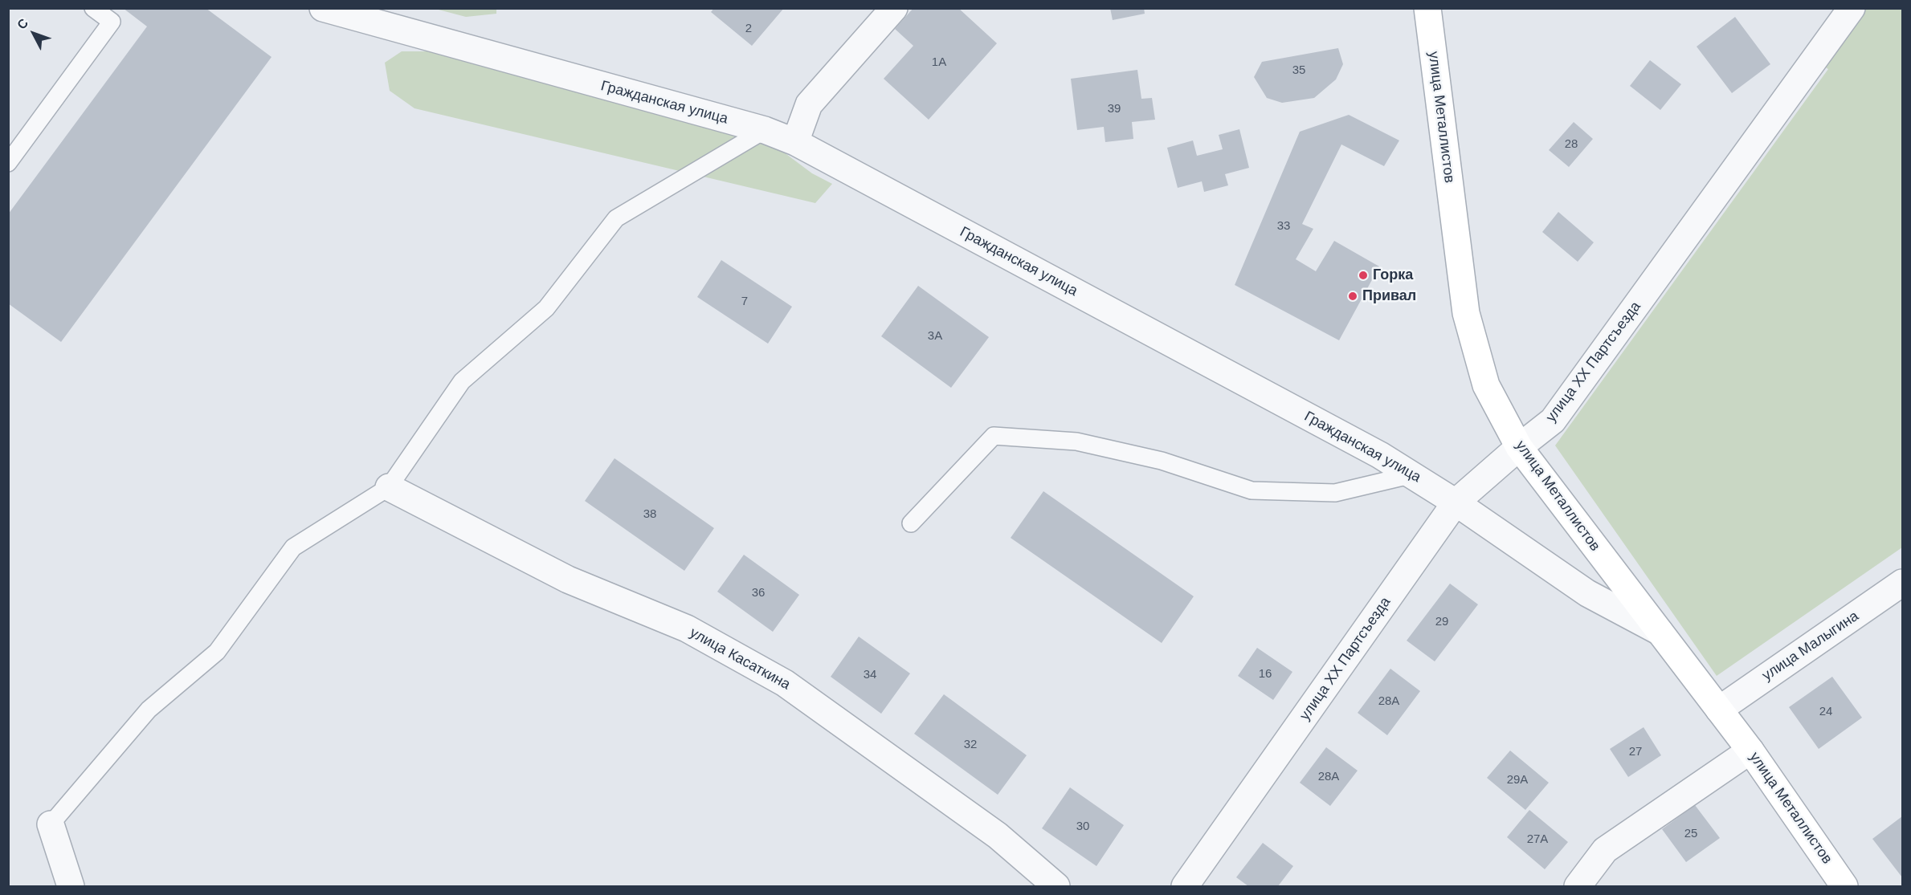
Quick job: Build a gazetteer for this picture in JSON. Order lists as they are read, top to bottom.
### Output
{
  "streets": {
    "street": [
      "Гражданская улица",
      "улица Металлистов",
      "улица XX Партсъезда",
      "улица Малыгина",
      "улица Касаткина"
    ]
  },
  "crossings": [
    ["Гражданская улица", "улица Металлистов"],
    ["Гражданская улица", "улица XX Партсъезда"],
    ["улица Металлистов", "улица XX Партсъезда"],
    ["улица Металлистов", "улица Малыгина"]
  ],
  "places": ["Горка", "Привал"],
  "house_numbers": [
    "2",
    "1А",
    "35",
    "39",
    "28",
    "33",
    "7",
    "3А",
    "38",
    "36",
    "29",
    "16",
    "34",
    "28А",
    "24",
    "32",
    "27",
    "28А",
    "29А",
    "30",
    "25",
    "27А"
  ],
  "north": "top left"
}
